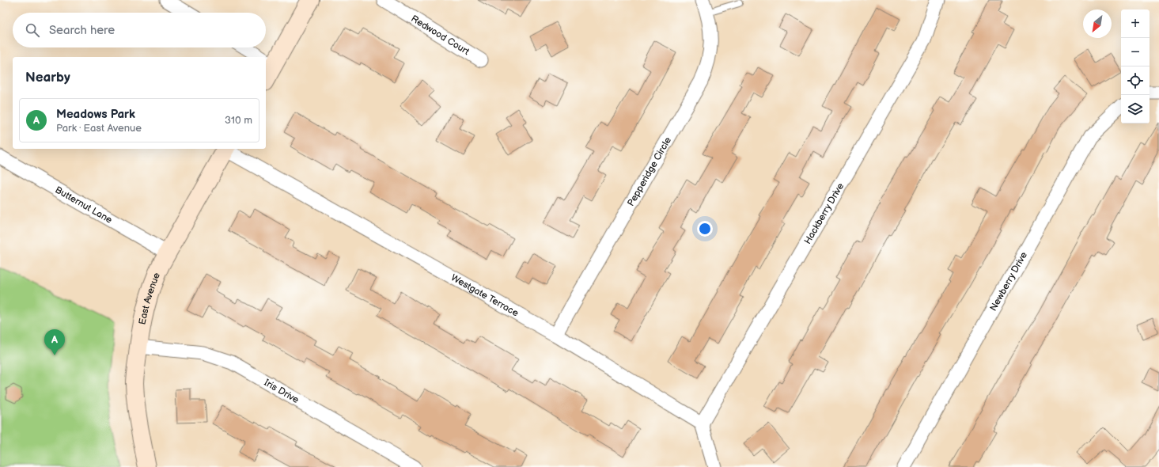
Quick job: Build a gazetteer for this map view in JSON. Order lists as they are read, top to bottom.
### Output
{
  "streets": {
    "street": [
      "Redwood Court",
      "Pepperidge Circle",
      "Butternut Lane",
      "Hackberry Drive",
      "Newberry Drive",
      "Westgate Terrace",
      "East Avenue",
      "Iris Drive"
    ]
  },
  "crossings": [
    ["Pepperidge Circle", "Westgate Terrace"],
    ["Butternut Lane", "East Avenue"],
    ["Hackberry Drive", "Westgate Terrace"],
    ["East Avenue", "Iris Drive"]
  ],
  "north": "bottom left",
  "page": {
    "map_buttons": ["+", "−"],
    "search": "Search here",
    "heading": "Nearby",
    "list": [
      {
        "mark": "A",
        "name": "Meadows Park",
        "note": "Park · East Avenue",
        "value": "310 m"
      }
    ],
    "pins": "A"
  }
}
